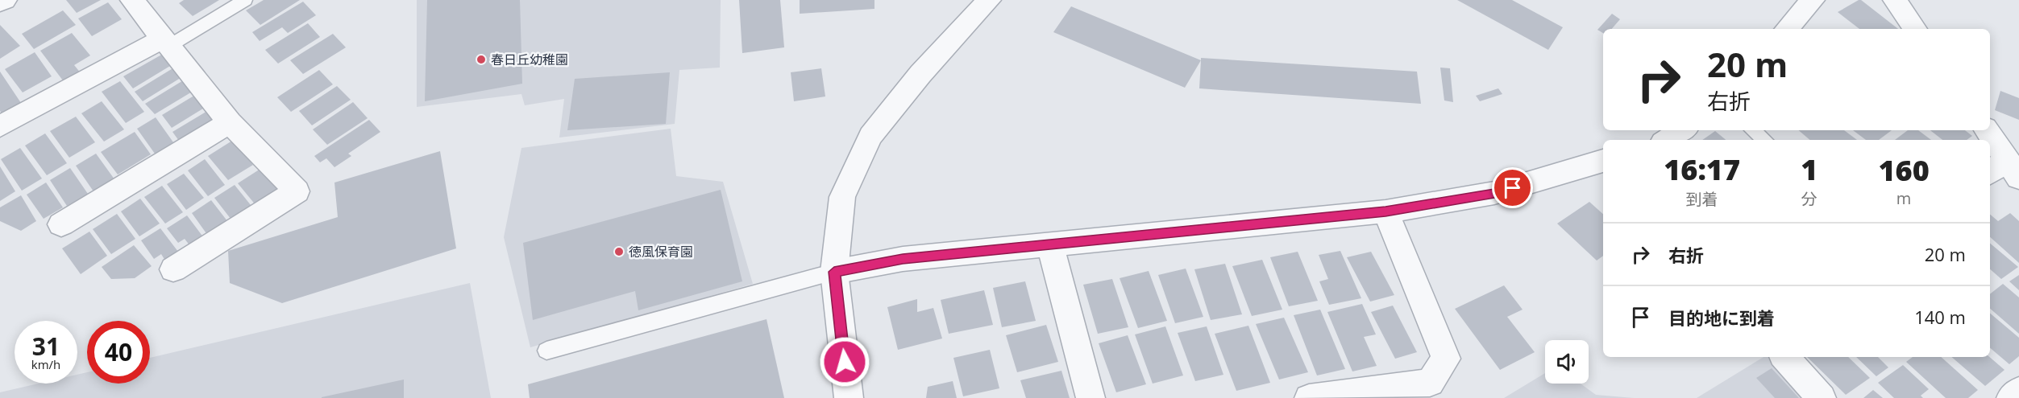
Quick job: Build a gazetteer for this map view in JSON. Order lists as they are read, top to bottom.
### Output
{
  "places": ["春日丘幼稚園", "徳風保育園"],
  "page": {
    "turn": ["20 m", "右折"],
    "eta": [
      "16:17",
      "到着",
      "1",
      "分",
      "160",
      "m"
    ],
    "list": [
      {
        "name": "右折",
        "value": "20 m"
      },
      {
        "name": "目的地に到着",
        "value": "140 m"
      }
    ],
    "speed": "31 km/h",
    "limit": "40"
  }
}
